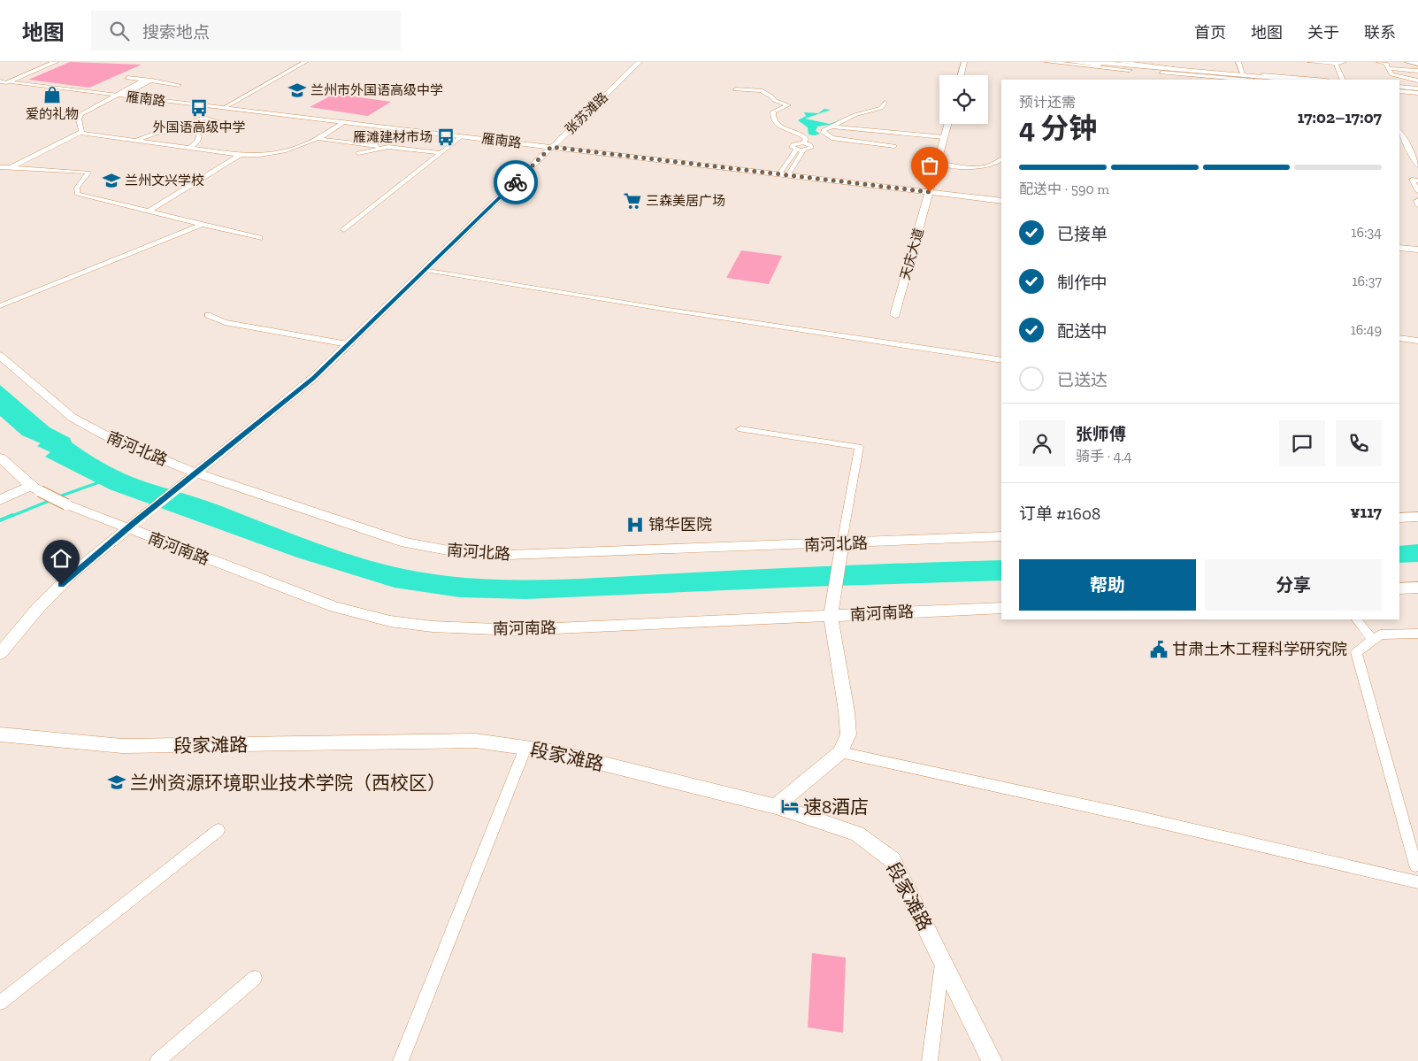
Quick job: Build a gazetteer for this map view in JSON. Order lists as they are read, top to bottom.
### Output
{
  "streets": {
    "street": [
      "雁南路",
      "张苏滩路",
      "天庆大道",
      "南河北路",
      "南河南路",
      "段家滩路"
    ]
  },
  "crossings": [
    ["雁南路", "张苏滩路"],
    ["雁南路", "天庆大道"],
    ["张苏滩路", "南河北路"],
    ["张苏滩路", "南河南路"]
  ],
  "places": {
    "school or university": ["兰州市外国语高级中学", "兰州文兴学校", "兰州资源环境职业技术学院（西校区）"],
    "shop": ["爱的礼物"],
    "bus stop": ["外国语高级中学", "雁滩建材市场"],
    "supermarket": ["三森美居广场"],
    "hospital": ["锦华医院"],
    "public building": ["甘肃土木工程科学研究院"],
    "hotel": ["速8酒店"]
  },
  "page": {
    "header": "地图",
    "search": "搜索地点",
    "nav": [
      "首页",
      "地图",
      "关于",
      "联系"
    ],
    "heading": ["4 分钟", "预计还需", "17:02–17:07"],
    "panel": [
      "张师傅",
      "骑手 · 4.4",
      "订单 #1608",
      "¥117"
    ],
    "bar": "配送中 · 590 m",
    "list": [
      ["已接单", "16:34"],
      ["制作中", "16:37"],
      ["配送中", "16:49"],
      "已送达"
    ],
    "buttons": ["帮助", "分享"]
  }
}
